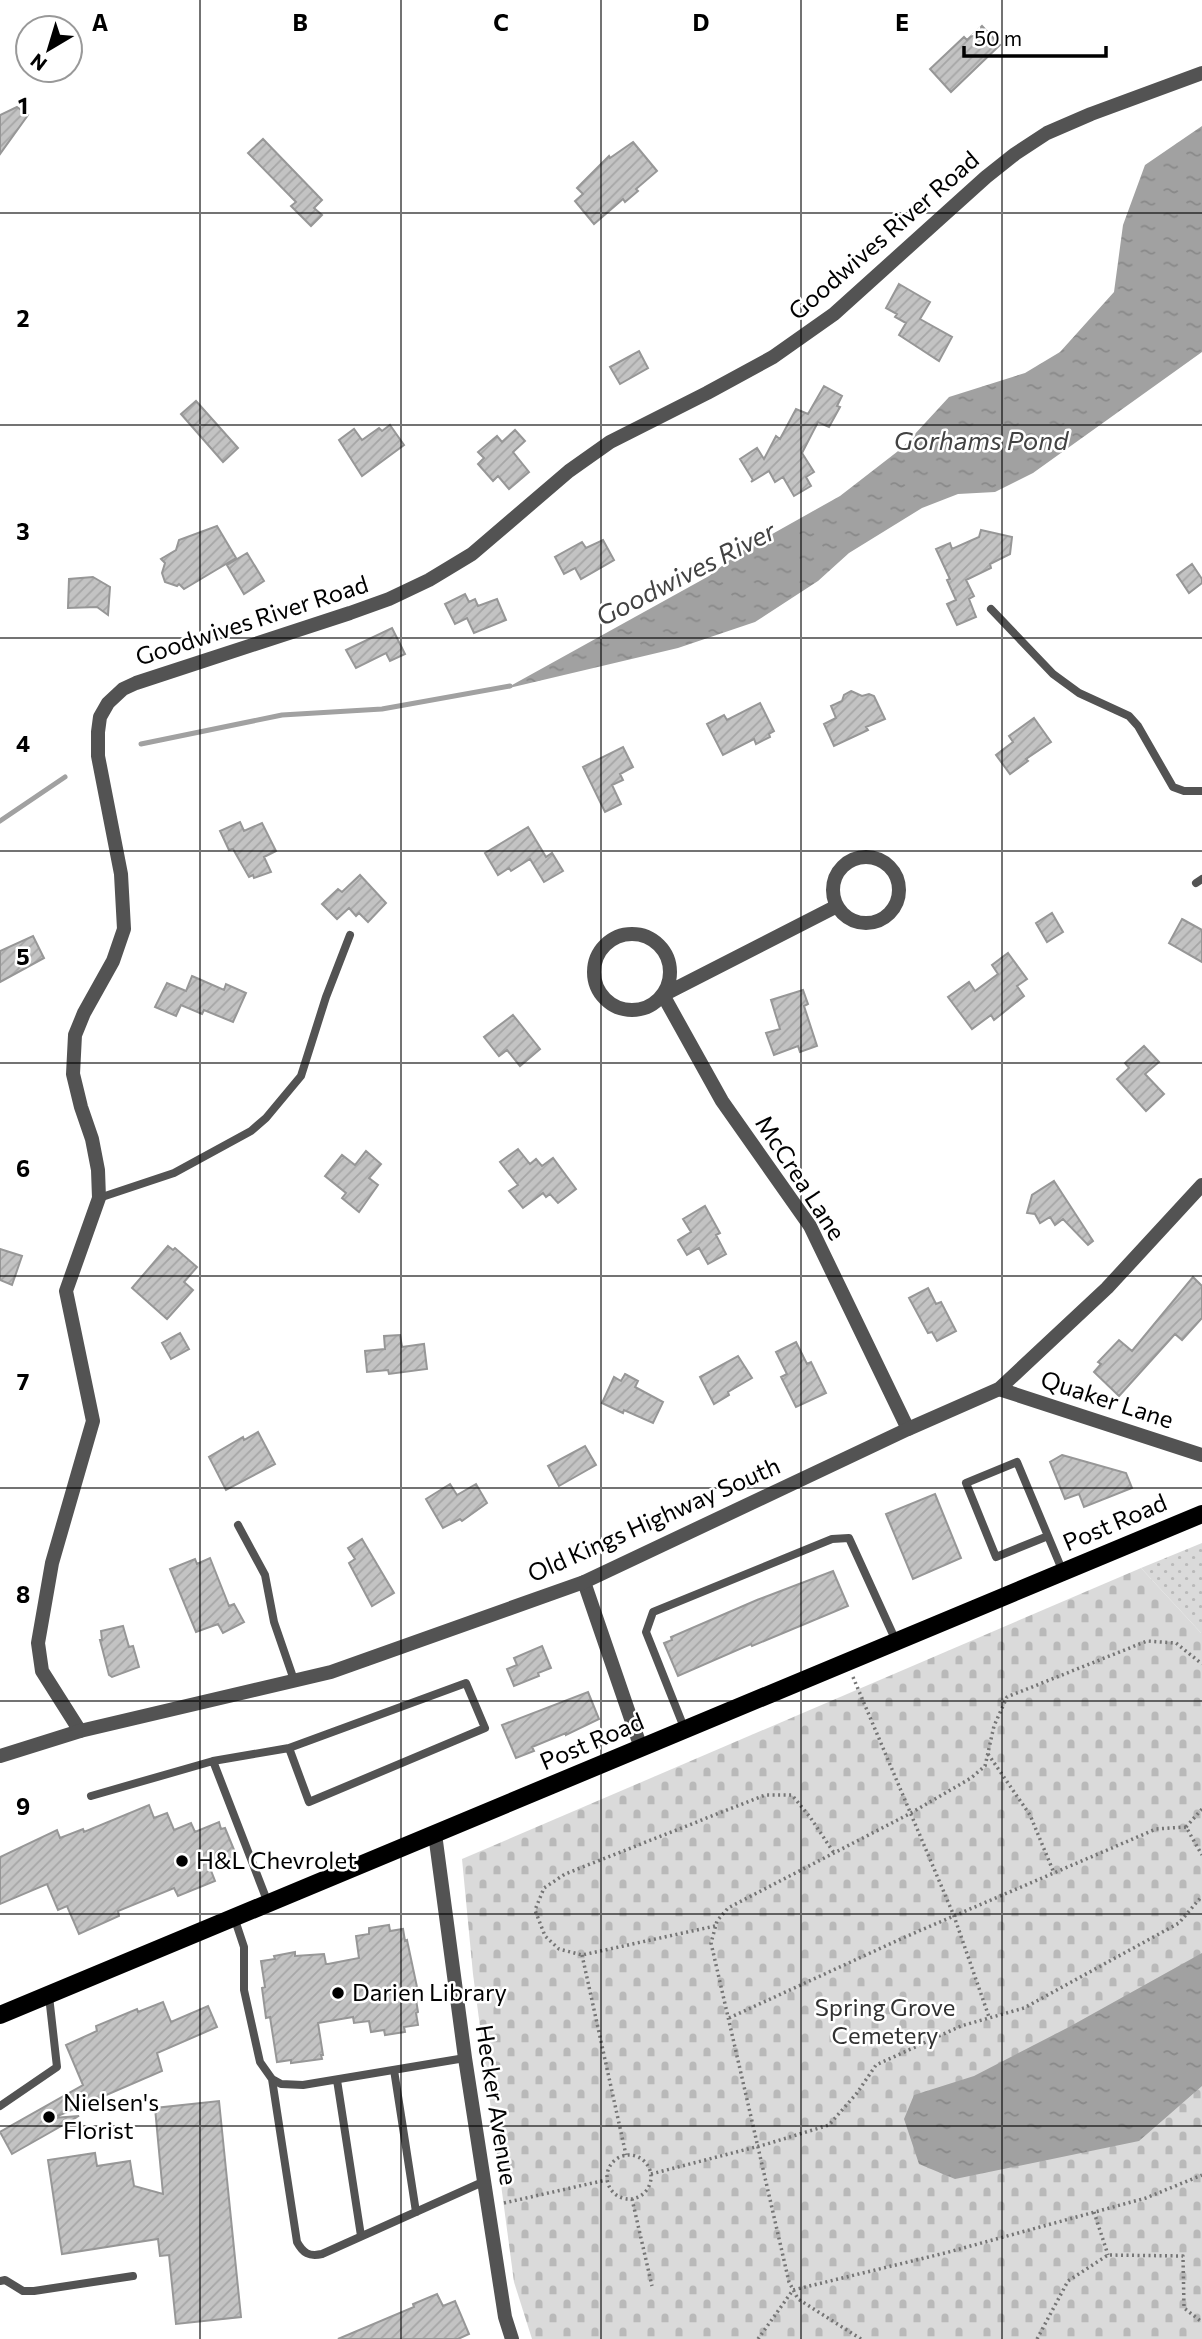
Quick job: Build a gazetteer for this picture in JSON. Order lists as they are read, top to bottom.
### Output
{
  "streets": {
    "main road": ["Post Road"],
    "street": [
      "Goodwives River Road",
      "McCrea Lane",
      "Quaker Lane",
      "Old Kings Highway South",
      "Hecker Avenue"
    ]
  },
  "crossings": [
    ["Goodwives River Road", "Old Kings Highway South"],
    ["McCrea Lane", "Old Kings Highway South"],
    ["Quaker Lane", "Old Kings Highway South"],
    ["Post Road", "Hecker Avenue"]
  ],
  "water": ["Gorhams Pond", "Goodwives River"],
  "parks": ["Spring Grove Cemetery"],
  "places": ["H&L Chevrolet", "Darien Library", "Nielsen's Florist"],
  "scale_bar": "50 m",
  "north": "bottom left",
  "grid": {
    "columns": [
      "A",
      "B",
      "C",
      "D",
      "E"
    ],
    "rows": [
      "1",
      "2",
      "3",
      "4",
      "5",
      "6",
      "7",
      "8",
      "9"
    ]
  }
}
